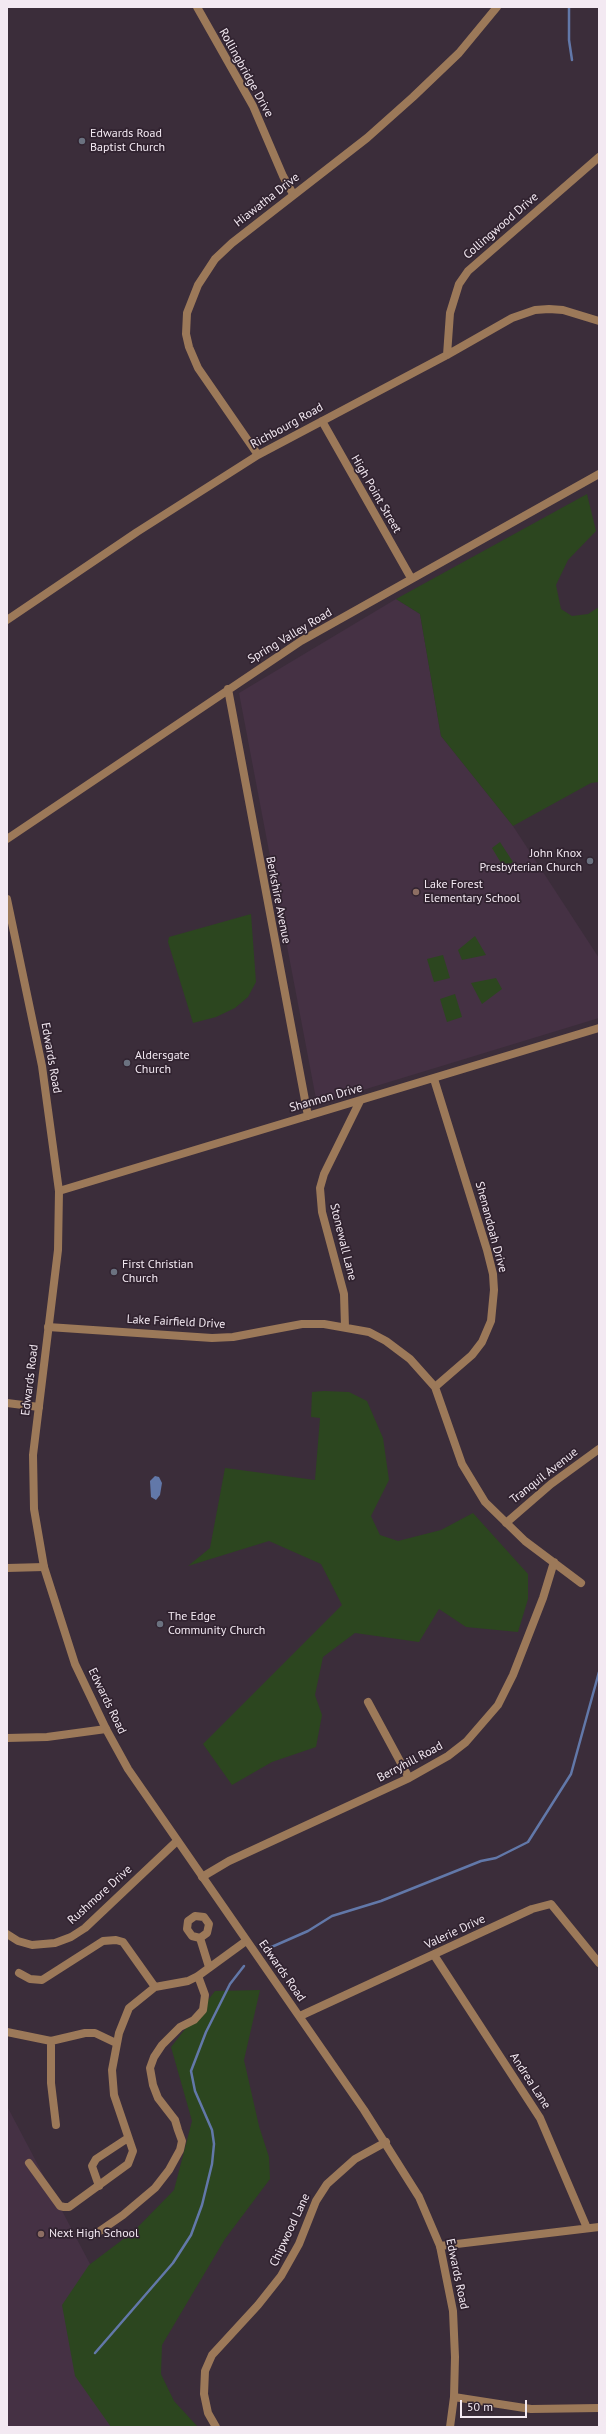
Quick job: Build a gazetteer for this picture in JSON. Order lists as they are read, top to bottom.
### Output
{
  "streets": {
    "street": [
      "Rollingbridge Drive",
      "Hiawatha Drive",
      "Collingwood Drive",
      "Richbourg Road",
      "High Point Street",
      "Spring Valley Road",
      "Berkshire Avenue",
      "Edwards Road",
      "Shannon Drive",
      "Shenandoah Drive",
      "Stonewall Lane",
      "Lake Fairfield Drive",
      "Tranquil Avenue",
      "Berryhill Road",
      "Rushmore Drive",
      "Valerie Drive",
      "Andrea Lane",
      "Chipwood Lane"
    ]
  },
  "crossings": [
    ["Rollingbridge Drive", "Hiawatha Drive"],
    ["Hiawatha Drive", "Richbourg Road"],
    ["Collingwood Drive", "Richbourg Road"],
    ["Richbourg Road", "High Point Street"],
    ["High Point Street", "Spring Valley Road"],
    ["Spring Valley Road", "Berkshire Avenue"],
    ["Berkshire Avenue", "Shannon Drive"],
    ["Edwards Road", "Shannon Drive"],
    ["Edwards Road", "Lake Fairfield Drive"],
    ["Edwards Road", "Berryhill Road"],
    ["Edwards Road", "Rushmore Drive"],
    ["Edwards Road", "Valerie Drive"],
    ["Edwards Road", "Chipwood Lane"],
    ["Shannon Drive", "Shenandoah Drive"],
    ["Shannon Drive", "Stonewall Lane"],
    ["Shenandoah Drive", "Lake Fairfield Drive"],
    ["Stonewall Lane", "Lake Fairfield Drive"],
    ["Lake Fairfield Drive", "Tranquil Avenue"],
    ["Lake Fairfield Drive", "Berryhill Road"],
    ["Valerie Drive", "Andrea Lane"]
  ],
  "places": [
    "Edwards Road Baptist Church",
    "John Knox Presbyterian Church",
    "Lake Forest Elementary School",
    "Aldersgate Church",
    "First Christian Church",
    "The Edge Community Church",
    "Next High School"
  ],
  "scale_bar": "50 m"
}
